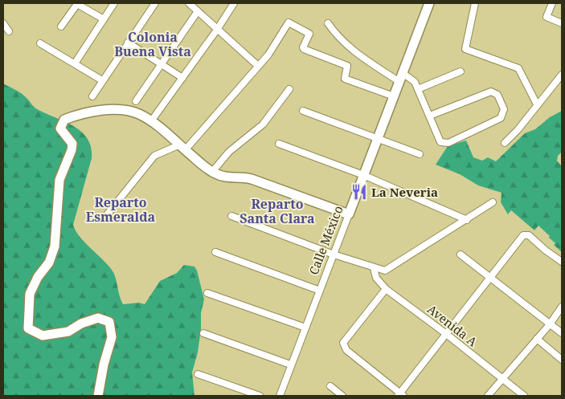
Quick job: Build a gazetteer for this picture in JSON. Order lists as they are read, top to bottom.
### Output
{
  "streets": {
    "street": ["Calle México", "Avenida A"]
  },
  "districts": ["Colonia Buena Vista", "Reparto Esmeralda", "Reparto Santa Clara"],
  "places": {
    "restaurant": ["La Neveria"]
  }
}
